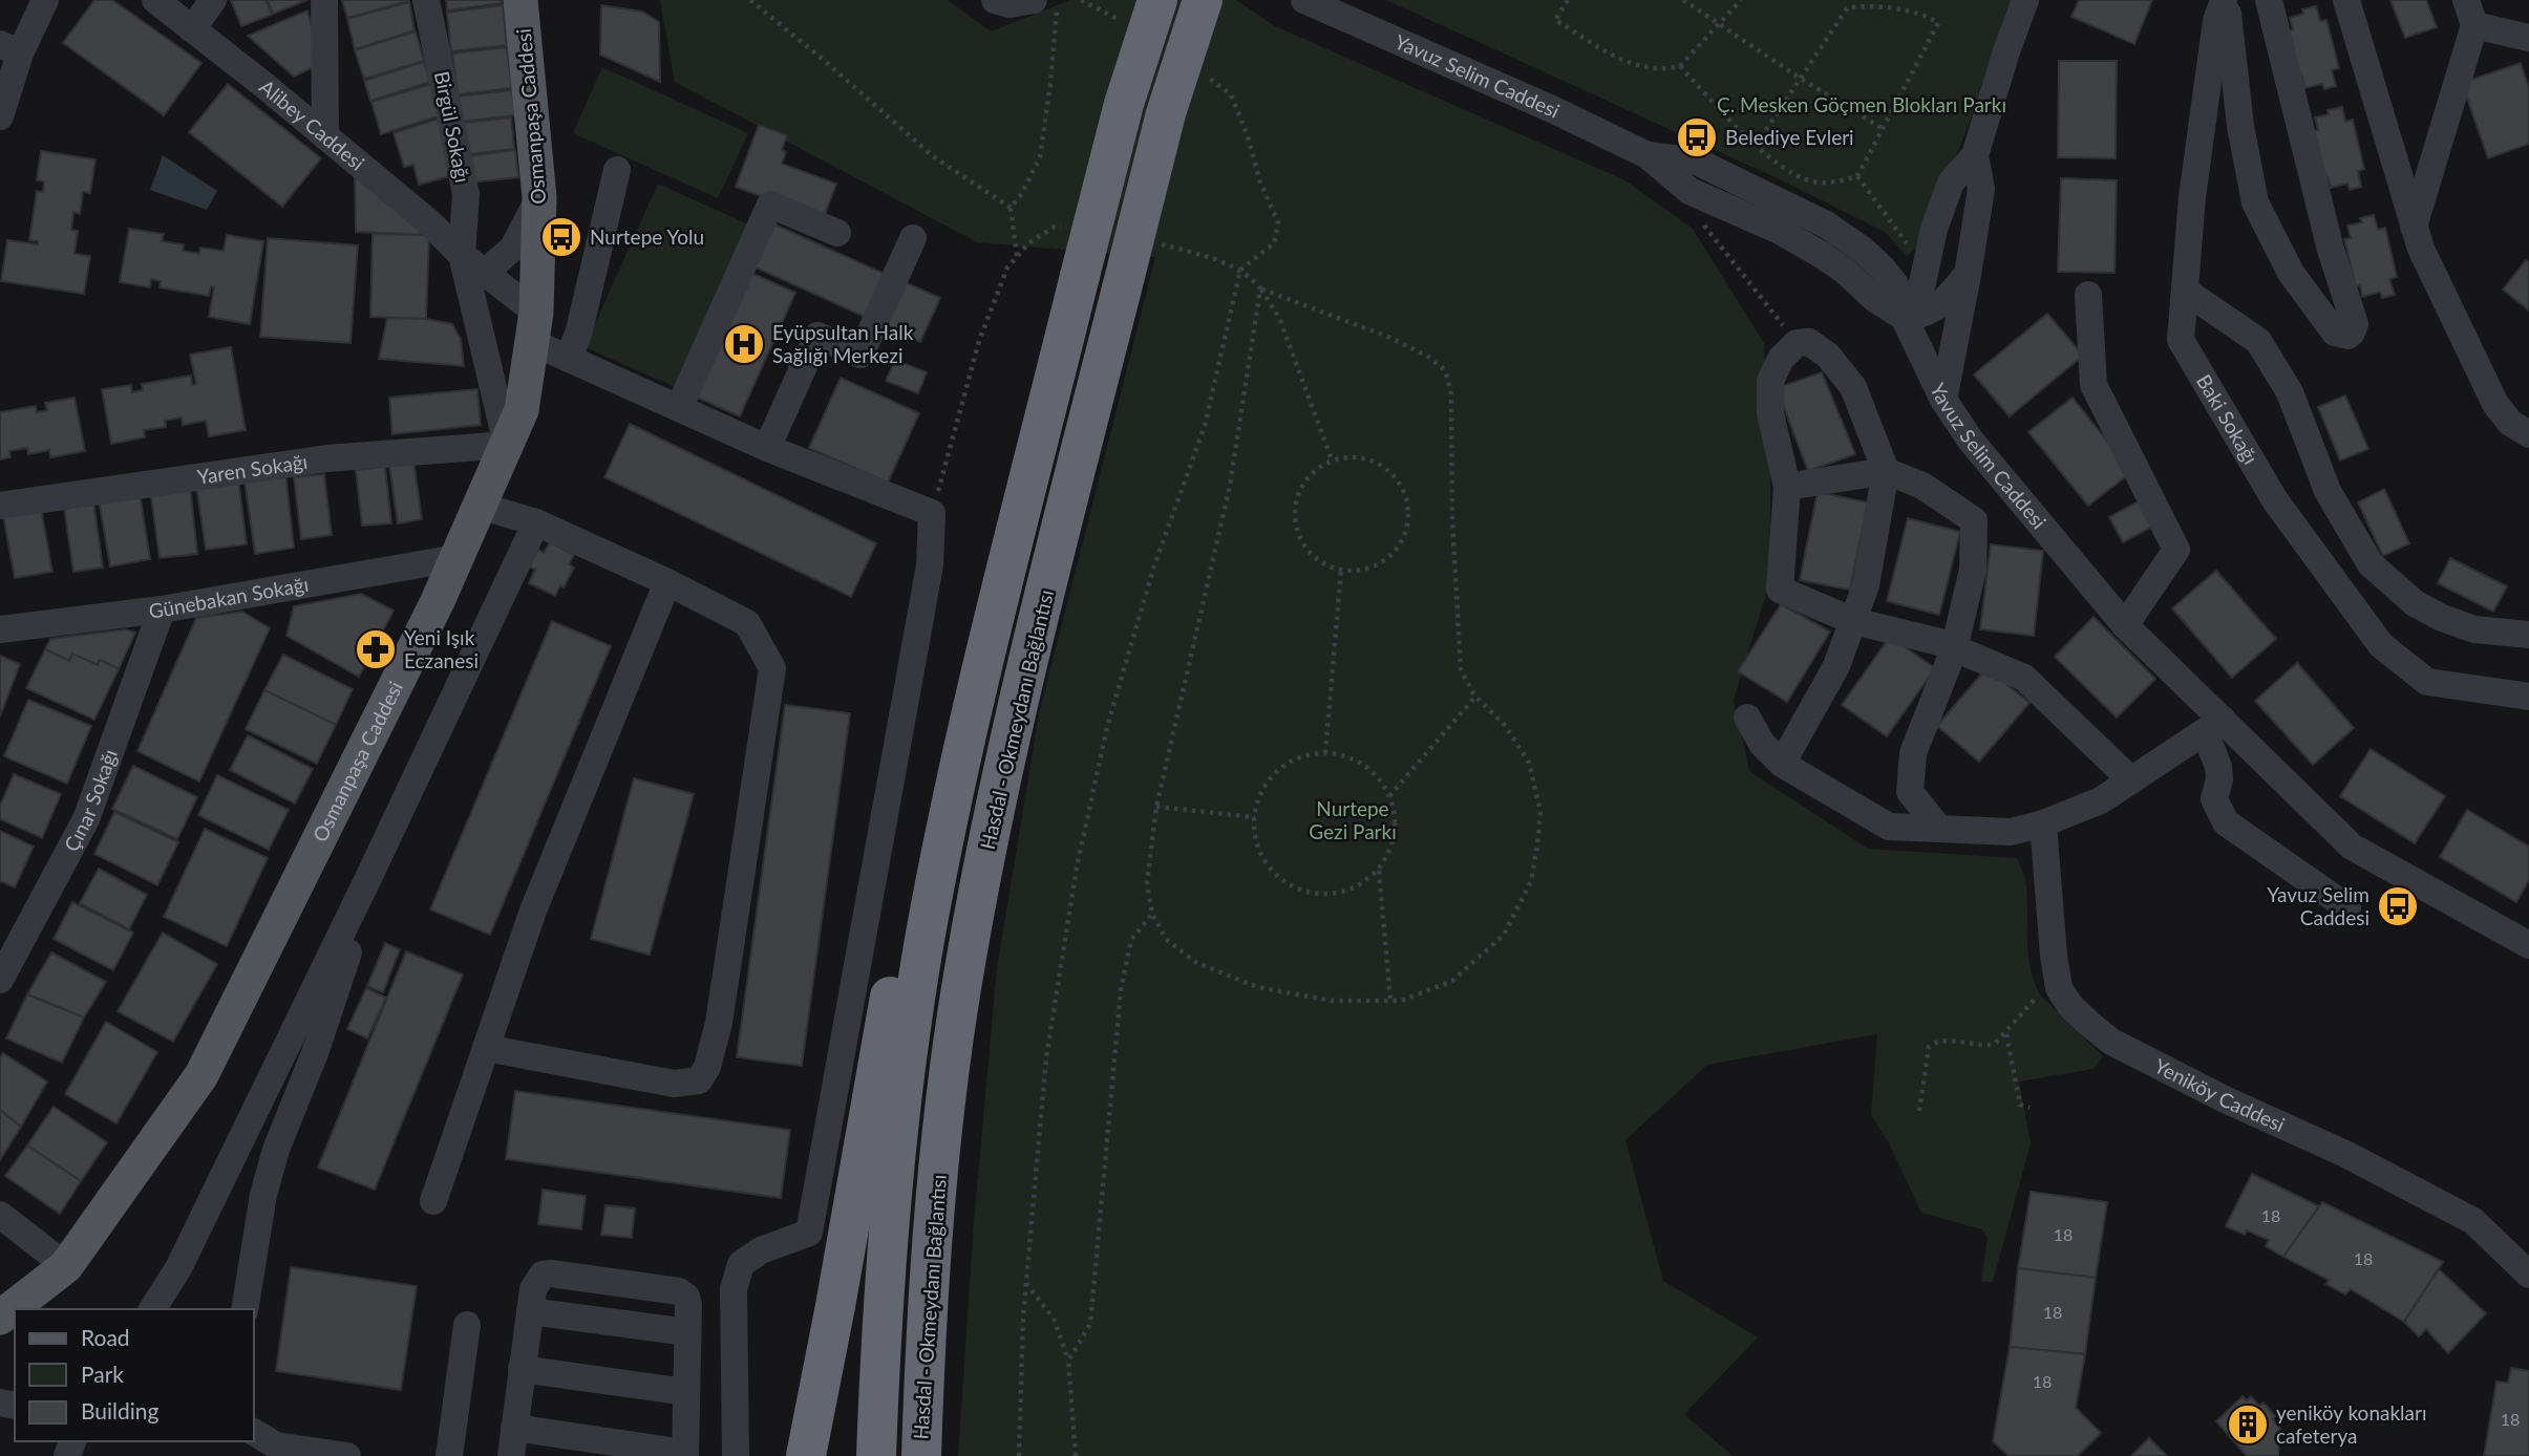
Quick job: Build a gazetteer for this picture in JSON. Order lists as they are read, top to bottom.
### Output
{
  "streets": {
    "highway": ["Hasdal - Okmeydanı Bağlantısı"],
    "main road": ["Osmanpaşa Caddesi"],
    "street": [
      "Yavuz Selim Caddesi",
      "Alibey Caddesi",
      "Birgül Sokağı",
      "Baki Sokağı",
      "Yaren Sokağı",
      "Günebakan Sokağı",
      "Çınar Sokağı",
      "Yeniköy Caddesi"
    ]
  },
  "crossings": [
    ["Osmanpaşa Caddesi", "Alibey Caddesi"],
    ["Osmanpaşa Caddesi", "Yaren Sokağı"],
    ["Osmanpaşa Caddesi", "Günebakan Sokağı"],
    ["Alibey Caddesi", "Birgül Sokağı"],
    ["Günebakan Sokağı", "Çınar Sokağı"]
  ],
  "parks": ["Ç. Mesken Göçmen Blokları Parkı", "Nurtepe Gezi Parkı"],
  "places": {
    "bus stop": ["Belediye Evleri", "Nurtepe Yolu", "Yavuz Selim Caddesi"],
    "hospital": ["Eyüpsultan Halk Sağlığı Merkezi"],
    "pharmacy": ["Yeni Işık Eczanesi"],
    "building": ["yeniköy konakları cafeterya"]
  },
  "house_numbers": [
    "18",
    "18",
    "18",
    "18",
    "18",
    "18"
  ],
  "legend": ["Road", "Park", "Building"]
}
